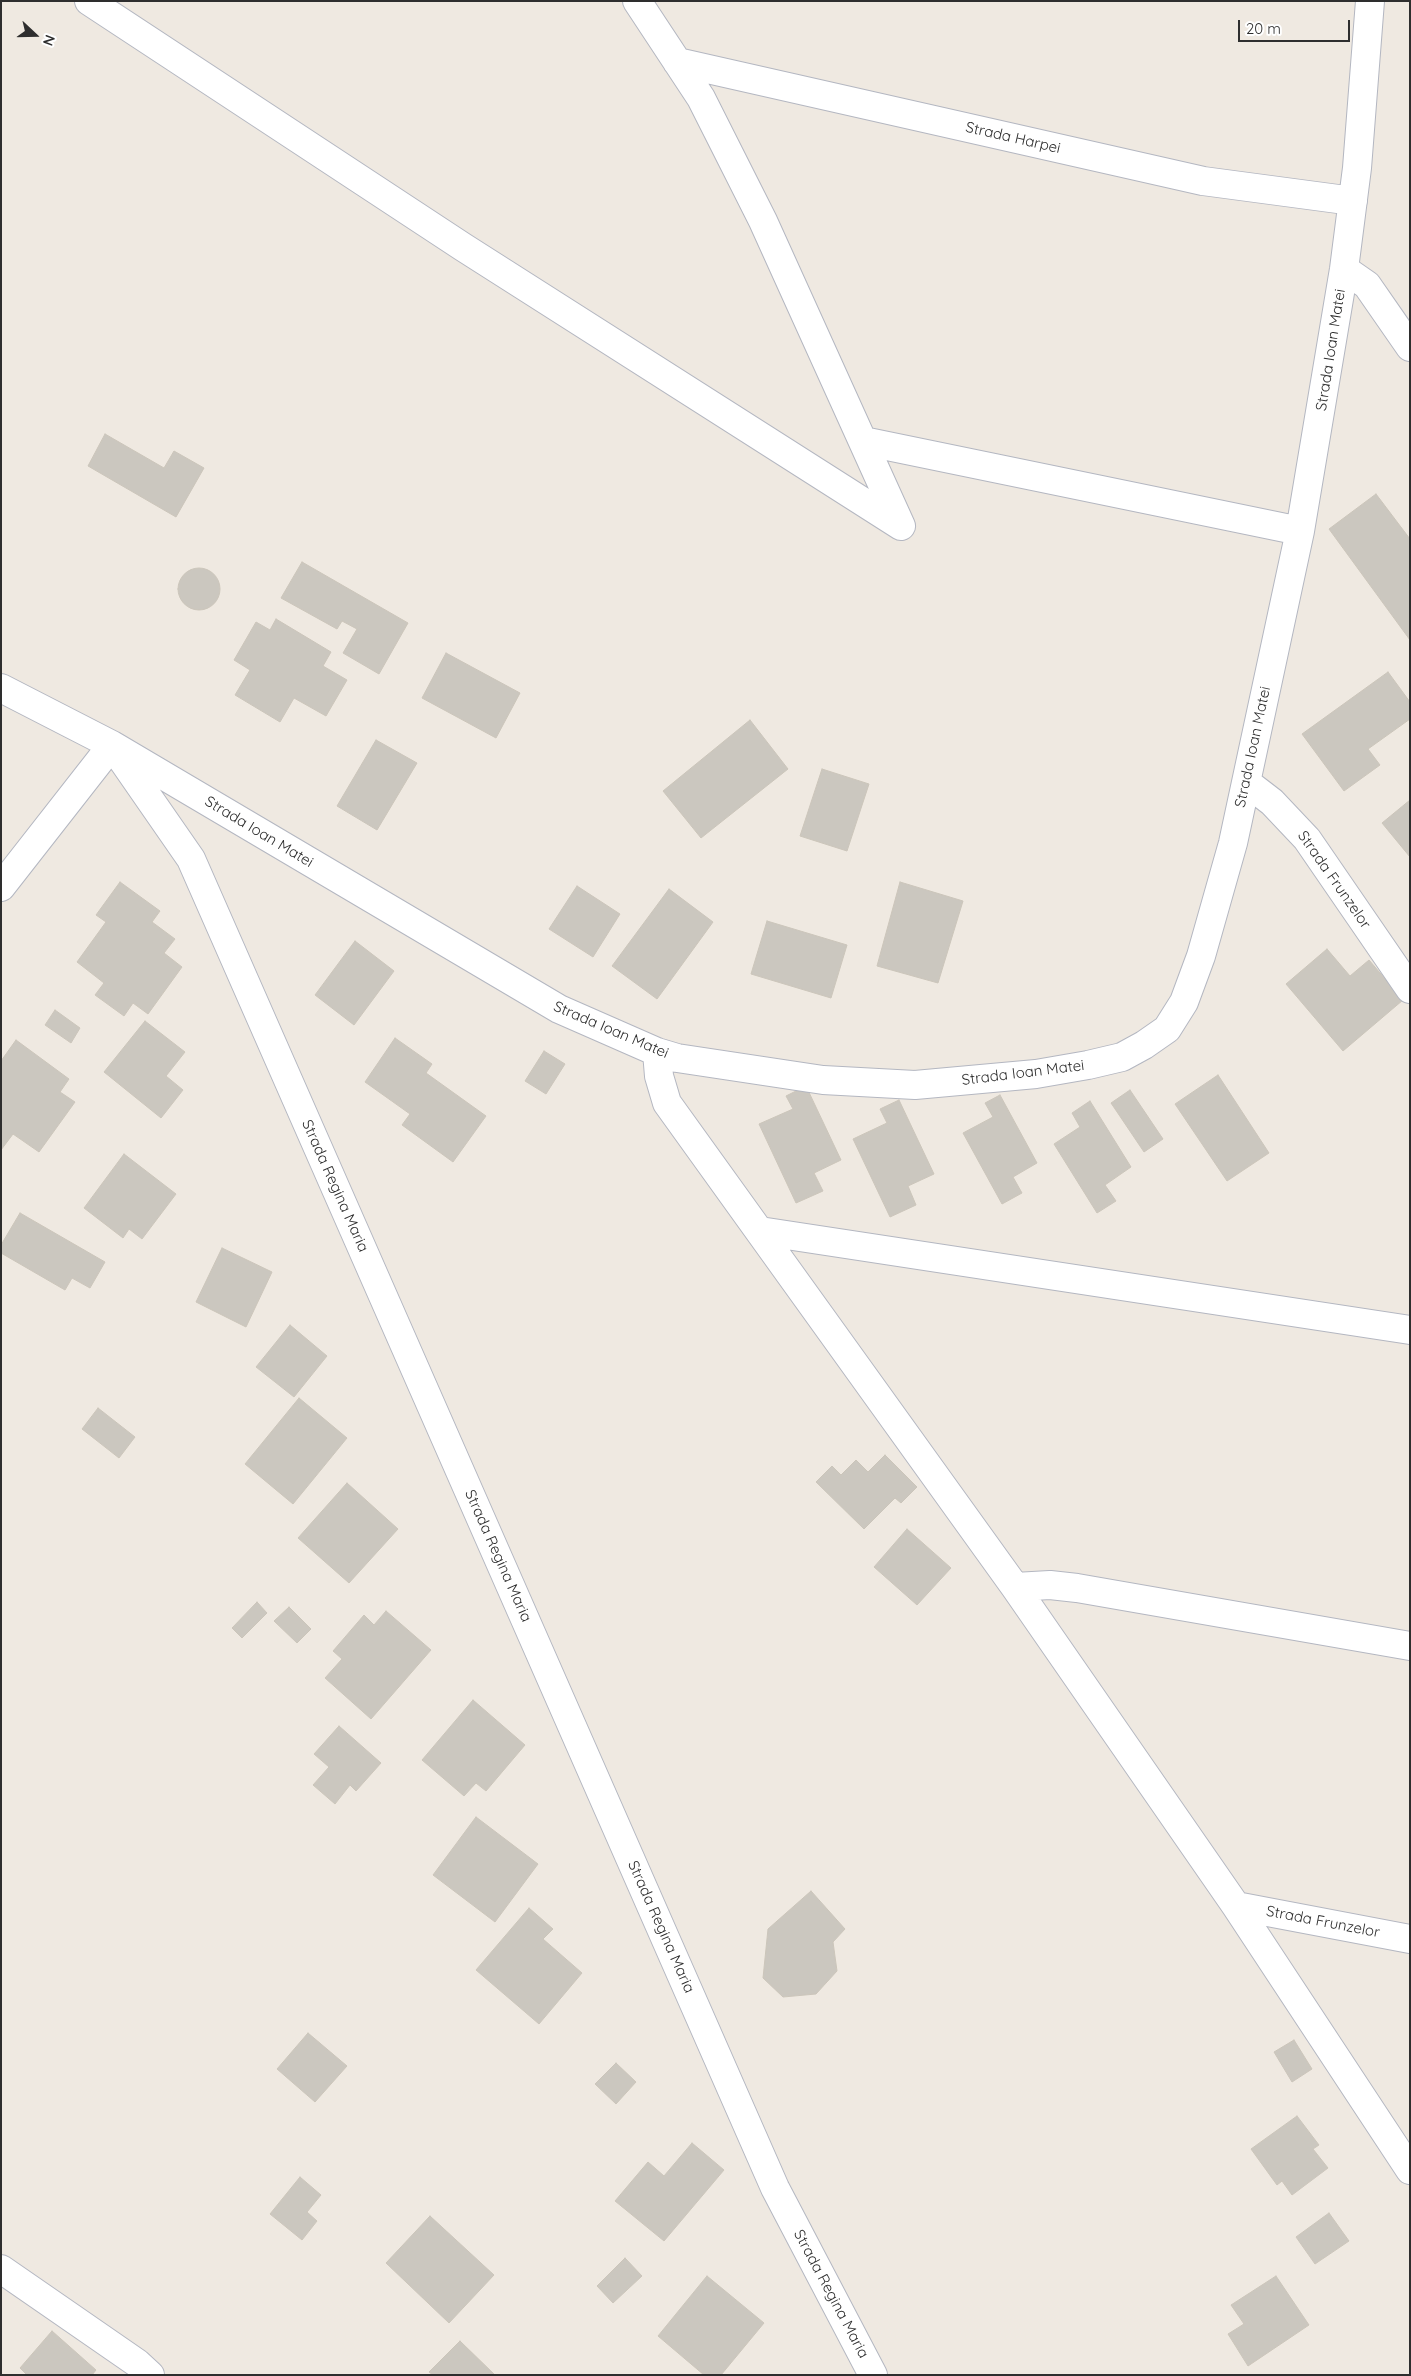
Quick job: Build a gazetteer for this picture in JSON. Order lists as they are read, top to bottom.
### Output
{
  "streets": {
    "street": [
      "Strada Harpei",
      "Strada Ioan Matei",
      "Strada Frunzelor",
      "Strada Regina Maria"
    ]
  },
  "crossings": [
    ["Strada Harpei", "Strada Ioan Matei"],
    ["Strada Ioan Matei", "Strada Frunzelor"],
    ["Strada Ioan Matei", "Strada Regina Maria"]
  ],
  "scale_bar": "20 m",
  "north": "right"
}
